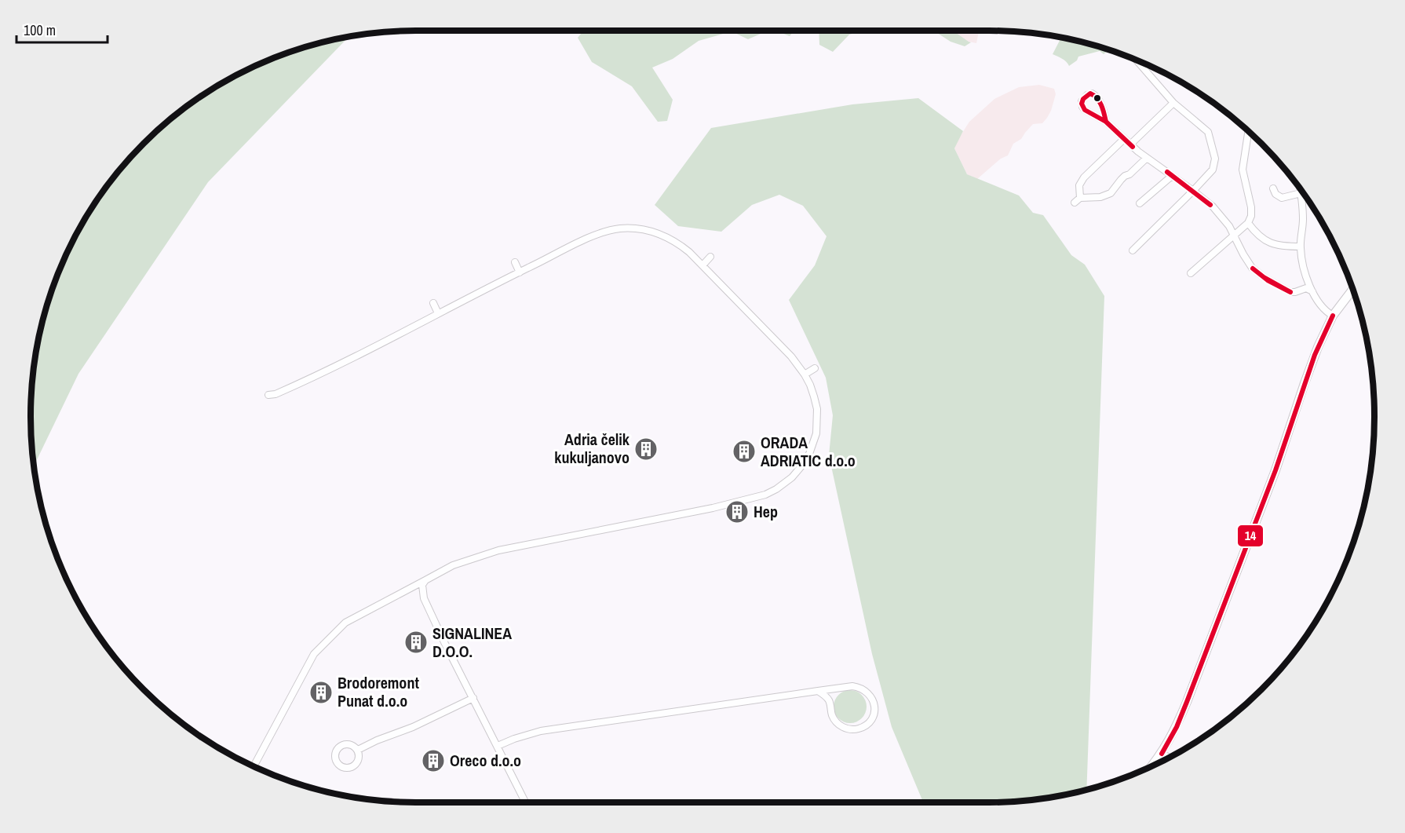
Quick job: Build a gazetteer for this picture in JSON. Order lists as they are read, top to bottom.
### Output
{
  "places": {
    "building": [
      "Adria čelik kukuljanovo",
      "ORADA ADRIATIC d.o.o",
      "Hep",
      "SIGNALINEA D.O.O.",
      "Brodoremont Punat d.o.o",
      "Oreco d.o.o"
    ]
  },
  "lines": ["transit line 14"],
  "scale_bar": "100 m"
}
